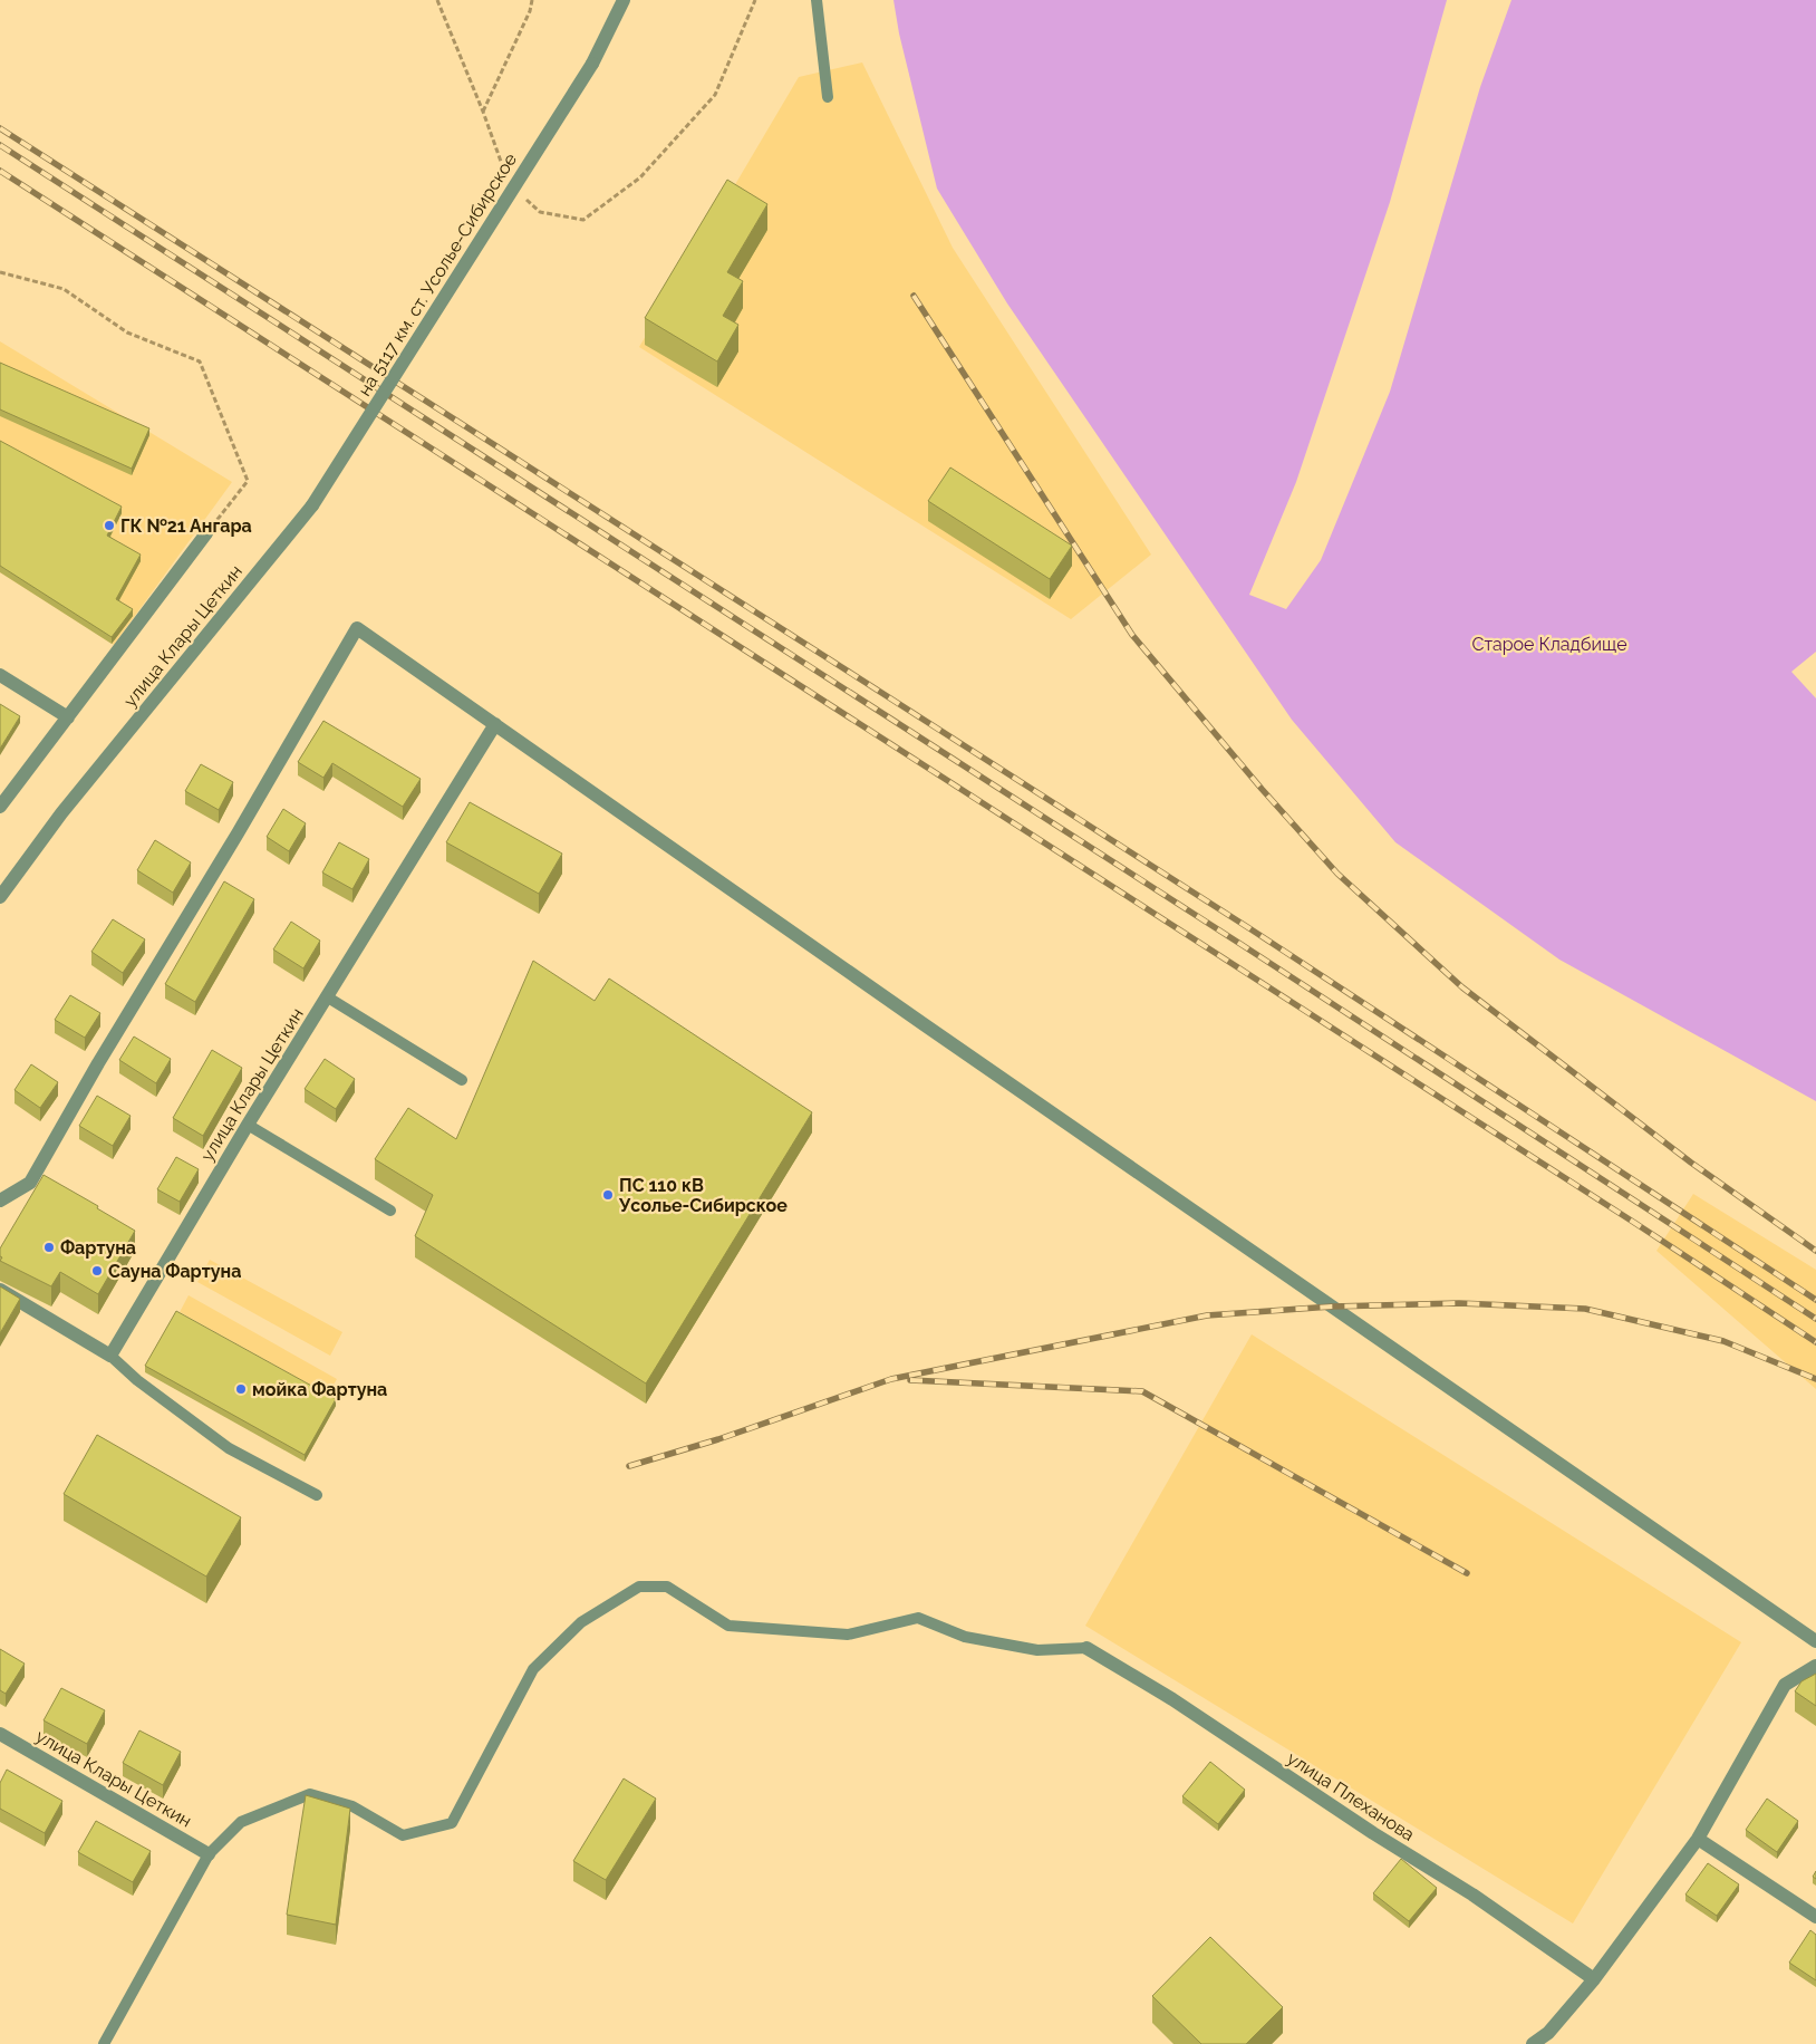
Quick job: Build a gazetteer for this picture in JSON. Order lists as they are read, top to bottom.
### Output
{
  "streets": {
    "street": ["на 5117 км. ст. Усолье-Сибирское", "улица Клары Цеткин", "улица Плеханова"]
  },
  "crossings": [
    ["на 5117 км. ст. Усолье-Сибирское", "улица Клары Цеткин"]
  ],
  "parks": ["Старое Кладбище"],
  "places": [
    "ГК №21 Ангара",
    "ПС 110 кВ Усолье-Сибирское",
    "Фартуна",
    "Сауна Фартуна",
    "мойка Фартуна"
  ]
}
